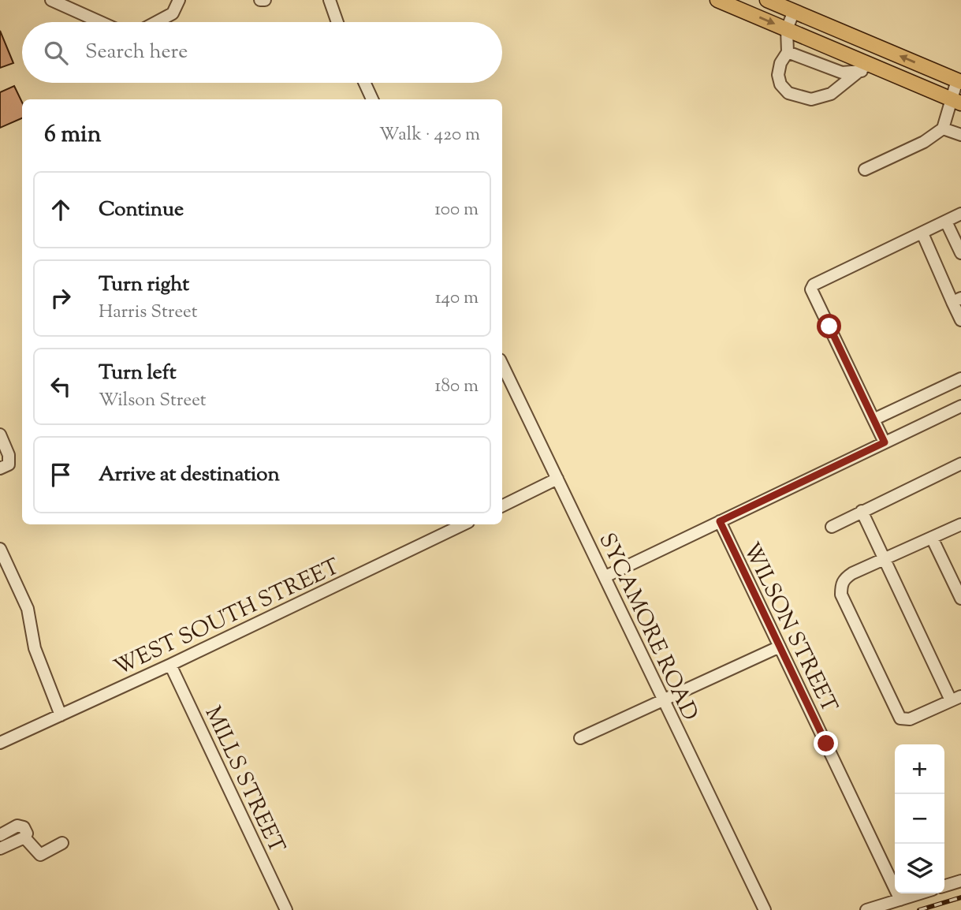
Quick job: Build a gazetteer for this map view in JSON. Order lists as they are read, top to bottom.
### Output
{
  "streets": {
    "street": [
      "WEST SOUTH STREET",
      "SYCAMORE ROAD",
      "WILSON STREET",
      "MILLS STREET"
    ]
  },
  "crossings": [
    ["WEST SOUTH STREET", "MILLS STREET"]
  ],
  "page": {
    "search": "Search here",
    "heading": ["6 min", "Walk · 420 m"],
    "list": [
      ["Continue", "100 m"],
      ["Turn right", "Harris Street", "140 m"],
      ["Turn left", "Wilson Street", "180 m"],
      "Arrive at destination"
    ],
    "map_buttons": ["+", "−"]
  }
}
